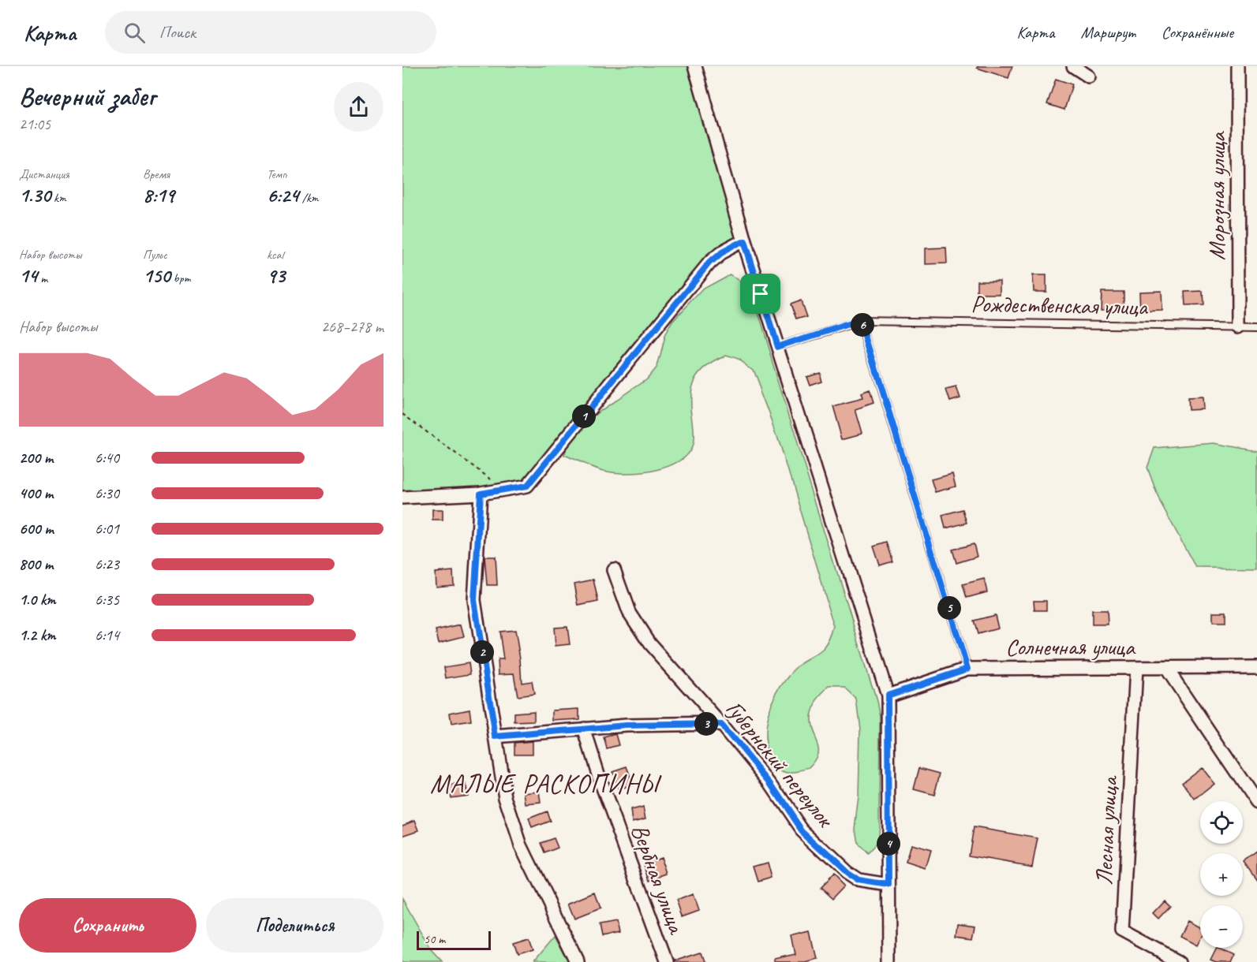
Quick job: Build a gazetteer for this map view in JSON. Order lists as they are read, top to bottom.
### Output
{
  "streets": {
    "street": [
      "Морозная улица",
      "Солнечная улица",
      "Губернский переулок",
      "Лесная улица",
      "Вербная улица"
    ],
    "lane": ["Рождественская улица"]
  },
  "crossings": [
    ["Морозная улица", "Рождественская улица"],
    ["Солнечная улица", "Лесная улица"]
  ],
  "districts": ["МАЛЫЕ РАСКОПИНЫ"],
  "scale_bar": "50 m",
  "page": {
    "header": "Карта",
    "search": "Поиск",
    "nav": ["Карта", "Маршрут", "Сохранённые"],
    "heading": ["Вечерний забег", "21:05"],
    "stats": [
      ["Дистанция", "1.30 km"],
      ["Время", "8:19"],
      ["Темп", "6:24 /km"],
      ["Набор высоты", "14 m"],
      ["Пульс", "150 bpm"],
      ["kcal", "93"]
    ],
    "chart": ["Набор высоты", "268–278 m"],
    "pins": [
      "6",
      "1",
      "5",
      "2",
      "3",
      "4"
    ],
    "list": [
      {
        "name": "200 m",
        "note": "6:40"
      },
      {
        "name": "400 m",
        "note": "6:30"
      },
      {
        "name": "600 m",
        "note": "6:01"
      },
      {
        "name": "800 m",
        "note": "6:23"
      },
      {
        "name": "1.0 km",
        "note": "6:35"
      },
      {
        "name": "1.2 km",
        "note": "6:14"
      }
    ],
    "map_buttons": ["+", "−"],
    "buttons": ["Сохранить", "Поделиться"],
    "scale": "50 m"
  }
}
